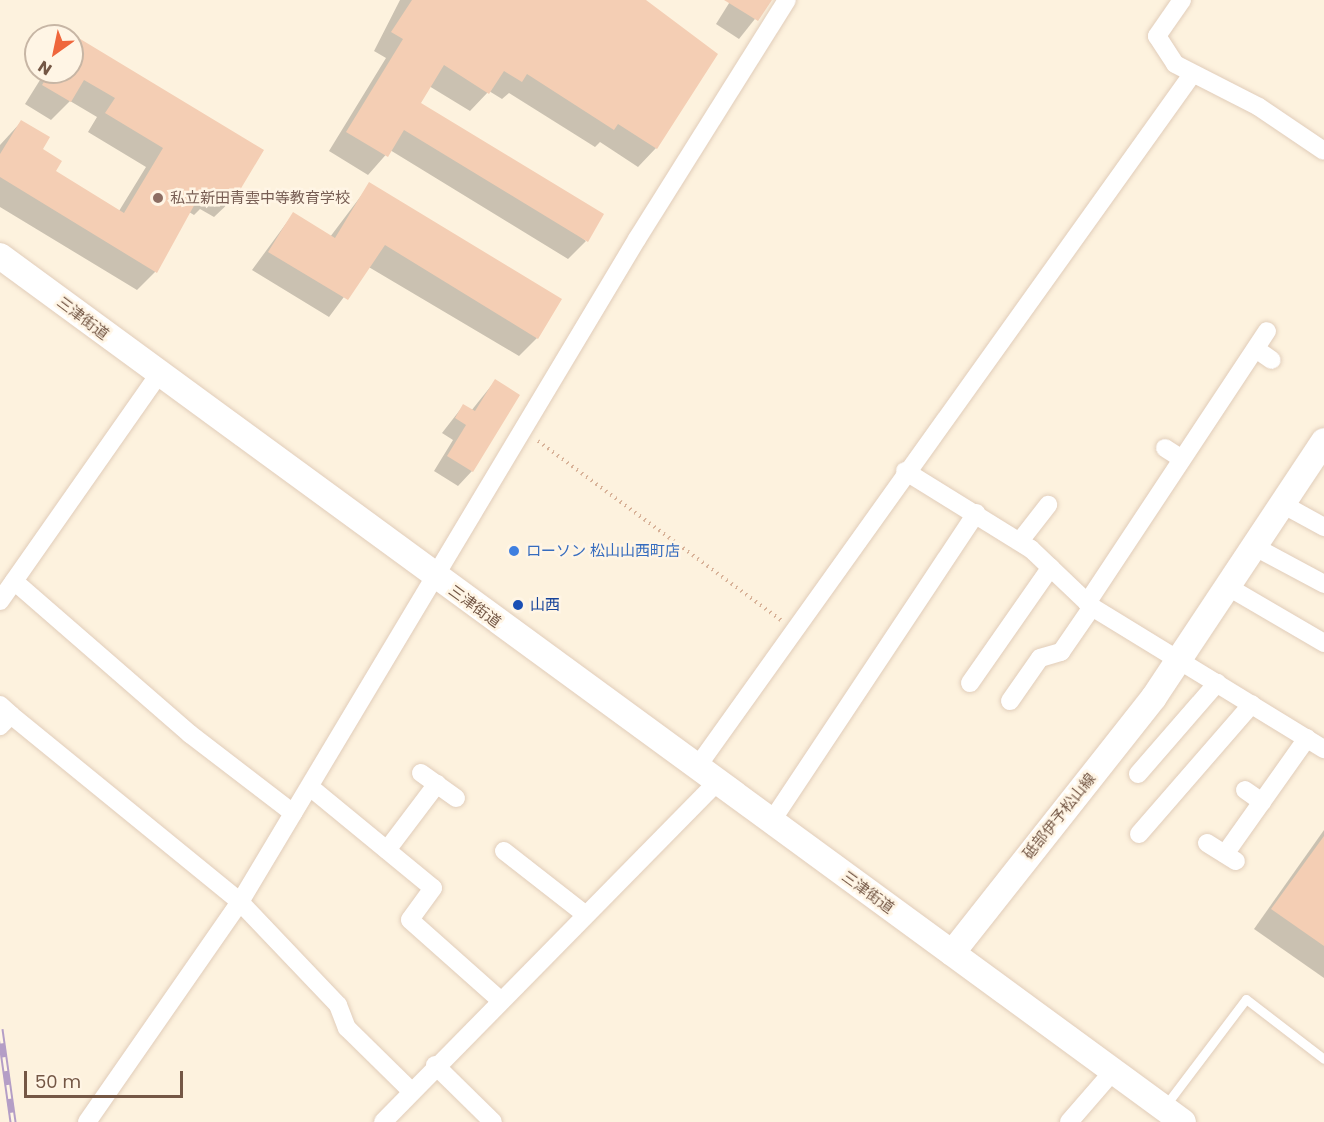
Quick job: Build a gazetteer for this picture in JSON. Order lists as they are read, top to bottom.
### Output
{
  "streets": {
    "street": ["三津街道", "砥部伊予松山線"]
  },
  "crossings": [
    ["三津街道", "砥部伊予松山線"]
  ],
  "places": ["私立新田青雲中等教育学校", "ローソン 松山山西町店", "山西"],
  "scale_bar": "50 m",
  "north": "bottom left"
}
